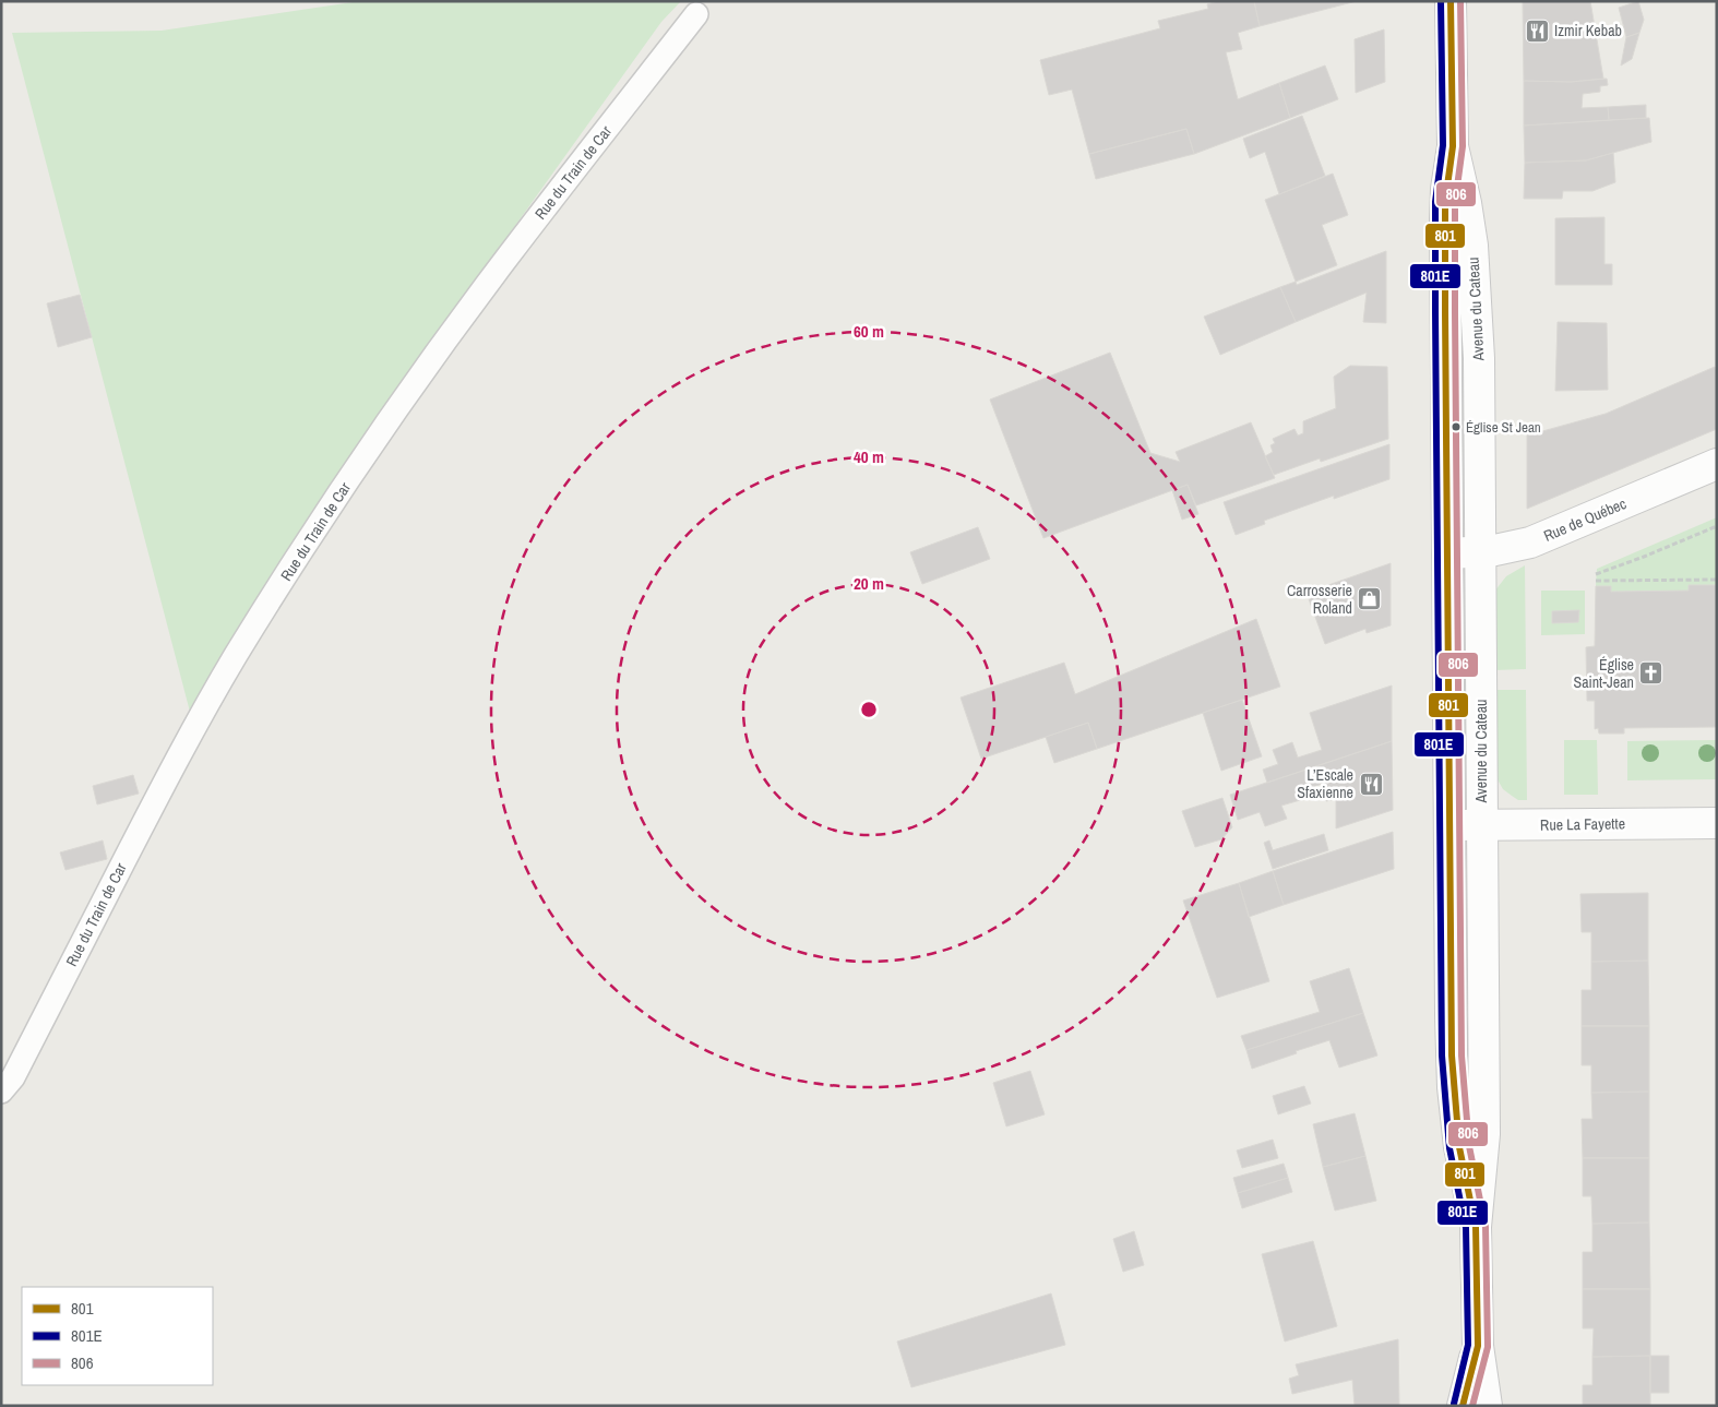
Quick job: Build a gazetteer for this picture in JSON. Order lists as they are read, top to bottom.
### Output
{
  "streets": {
    "main road": ["Avenue du Cateau", "Rue de Québec", "Rue La Fayette"],
    "lane": ["Rue du Train de Car"]
  },
  "crossings": [
    ["Avenue du Cateau", "Rue de Québec"],
    ["Avenue du Cateau", "Rue La Fayette"]
  ],
  "places": {
    "restaurant": ["Izmir Kebab", "L’Escale Sfaxienne"],
    "other": ["Église St Jean"],
    "shop": ["Carrosserie Roland"],
    "church": ["Église Saint-Jean"]
  },
  "lines": ["transit line 801", "transit line 801E", "transit line 806"],
  "legend": ["801", "801E", "806"],
  "rings": ["60 m", "40 m", "20 m"]
}
